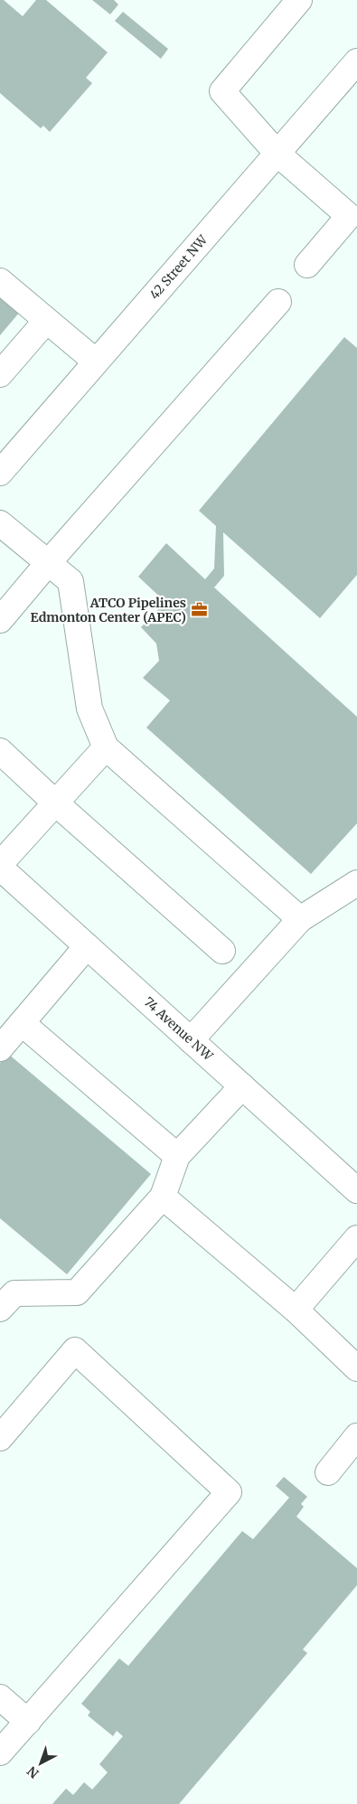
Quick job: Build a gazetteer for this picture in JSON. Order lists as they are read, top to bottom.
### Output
{
  "streets": {
    "street": ["42 Street NW", "74 Avenue NW"]
  },
  "places": {
    "office": ["ATCO Pipelines Edmonton Center (APEC)"]
  },
  "north": "bottom left"
}
